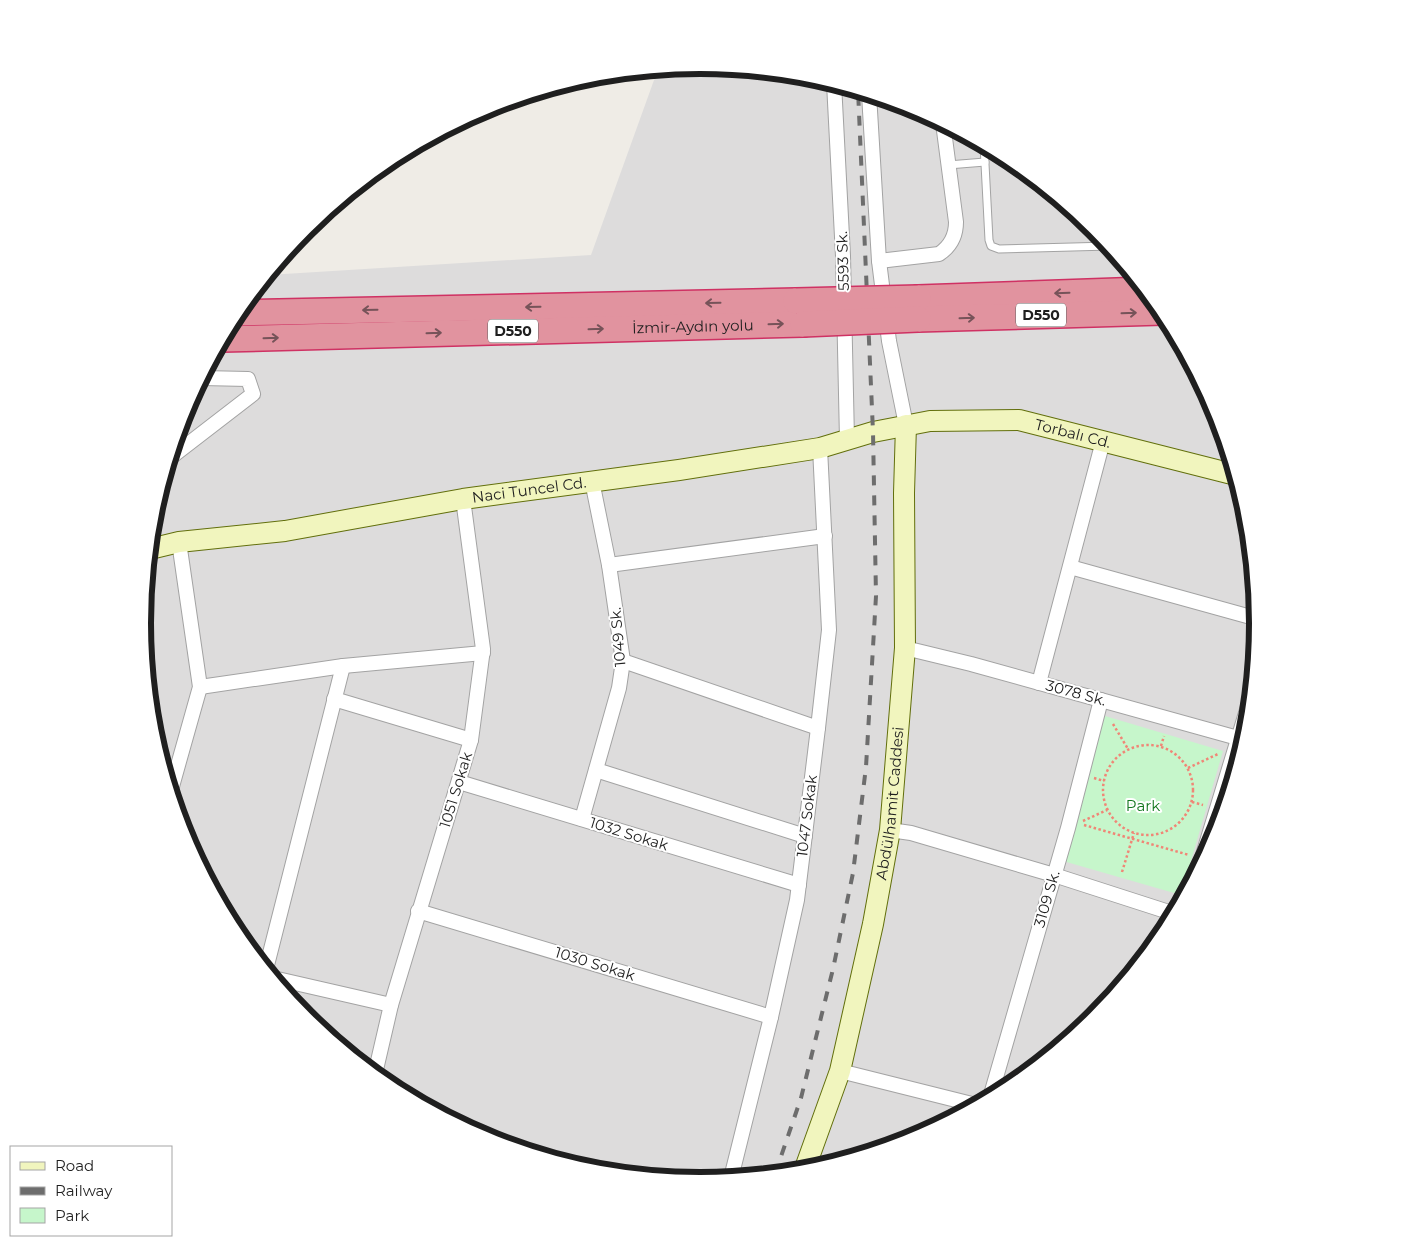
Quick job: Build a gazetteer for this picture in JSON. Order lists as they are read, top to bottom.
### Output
{
  "streets": {
    "highway": ["D550", "İzmir-Aydın yolu"],
    "main road": ["Torbalı Cd.", "Naci Tuncel Cd.", "Abdülhamit Caddesi"],
    "street": [
      "5593 Sk.",
      "1049 Sk.",
      "3078 Sk.",
      "1051 Sokak",
      "1047 Sokak",
      "1032 Sokak",
      "3109 Sk.",
      "1030 Sokak"
    ]
  },
  "crossings": [
    ["5593 Sk.", "Naci Tuncel Cd."],
    ["D550", "İzmir-Aydın yolu"],
    ["Torbalı Cd.", "Naci Tuncel Cd."],
    ["Torbalı Cd.", "Abdülhamit Caddesi"],
    ["Naci Tuncel Cd.", "1049 Sk."],
    ["Naci Tuncel Cd.", "1051 Sokak"],
    ["Naci Tuncel Cd.", "Abdülhamit Caddesi"],
    ["Naci Tuncel Cd.", "1047 Sokak"],
    ["1049 Sk.", "1032 Sokak"],
    ["3078 Sk.", "Abdülhamit Caddesi"],
    ["3078 Sk.", "3109 Sk."],
    ["1051 Sokak", "1032 Sokak"],
    ["1051 Sokak", "1030 Sokak"],
    ["1047 Sokak", "1032 Sokak"],
    ["1047 Sokak", "1030 Sokak"]
  ],
  "parks": ["Park"],
  "legend": ["Road", "Railway", "Park"]
}
